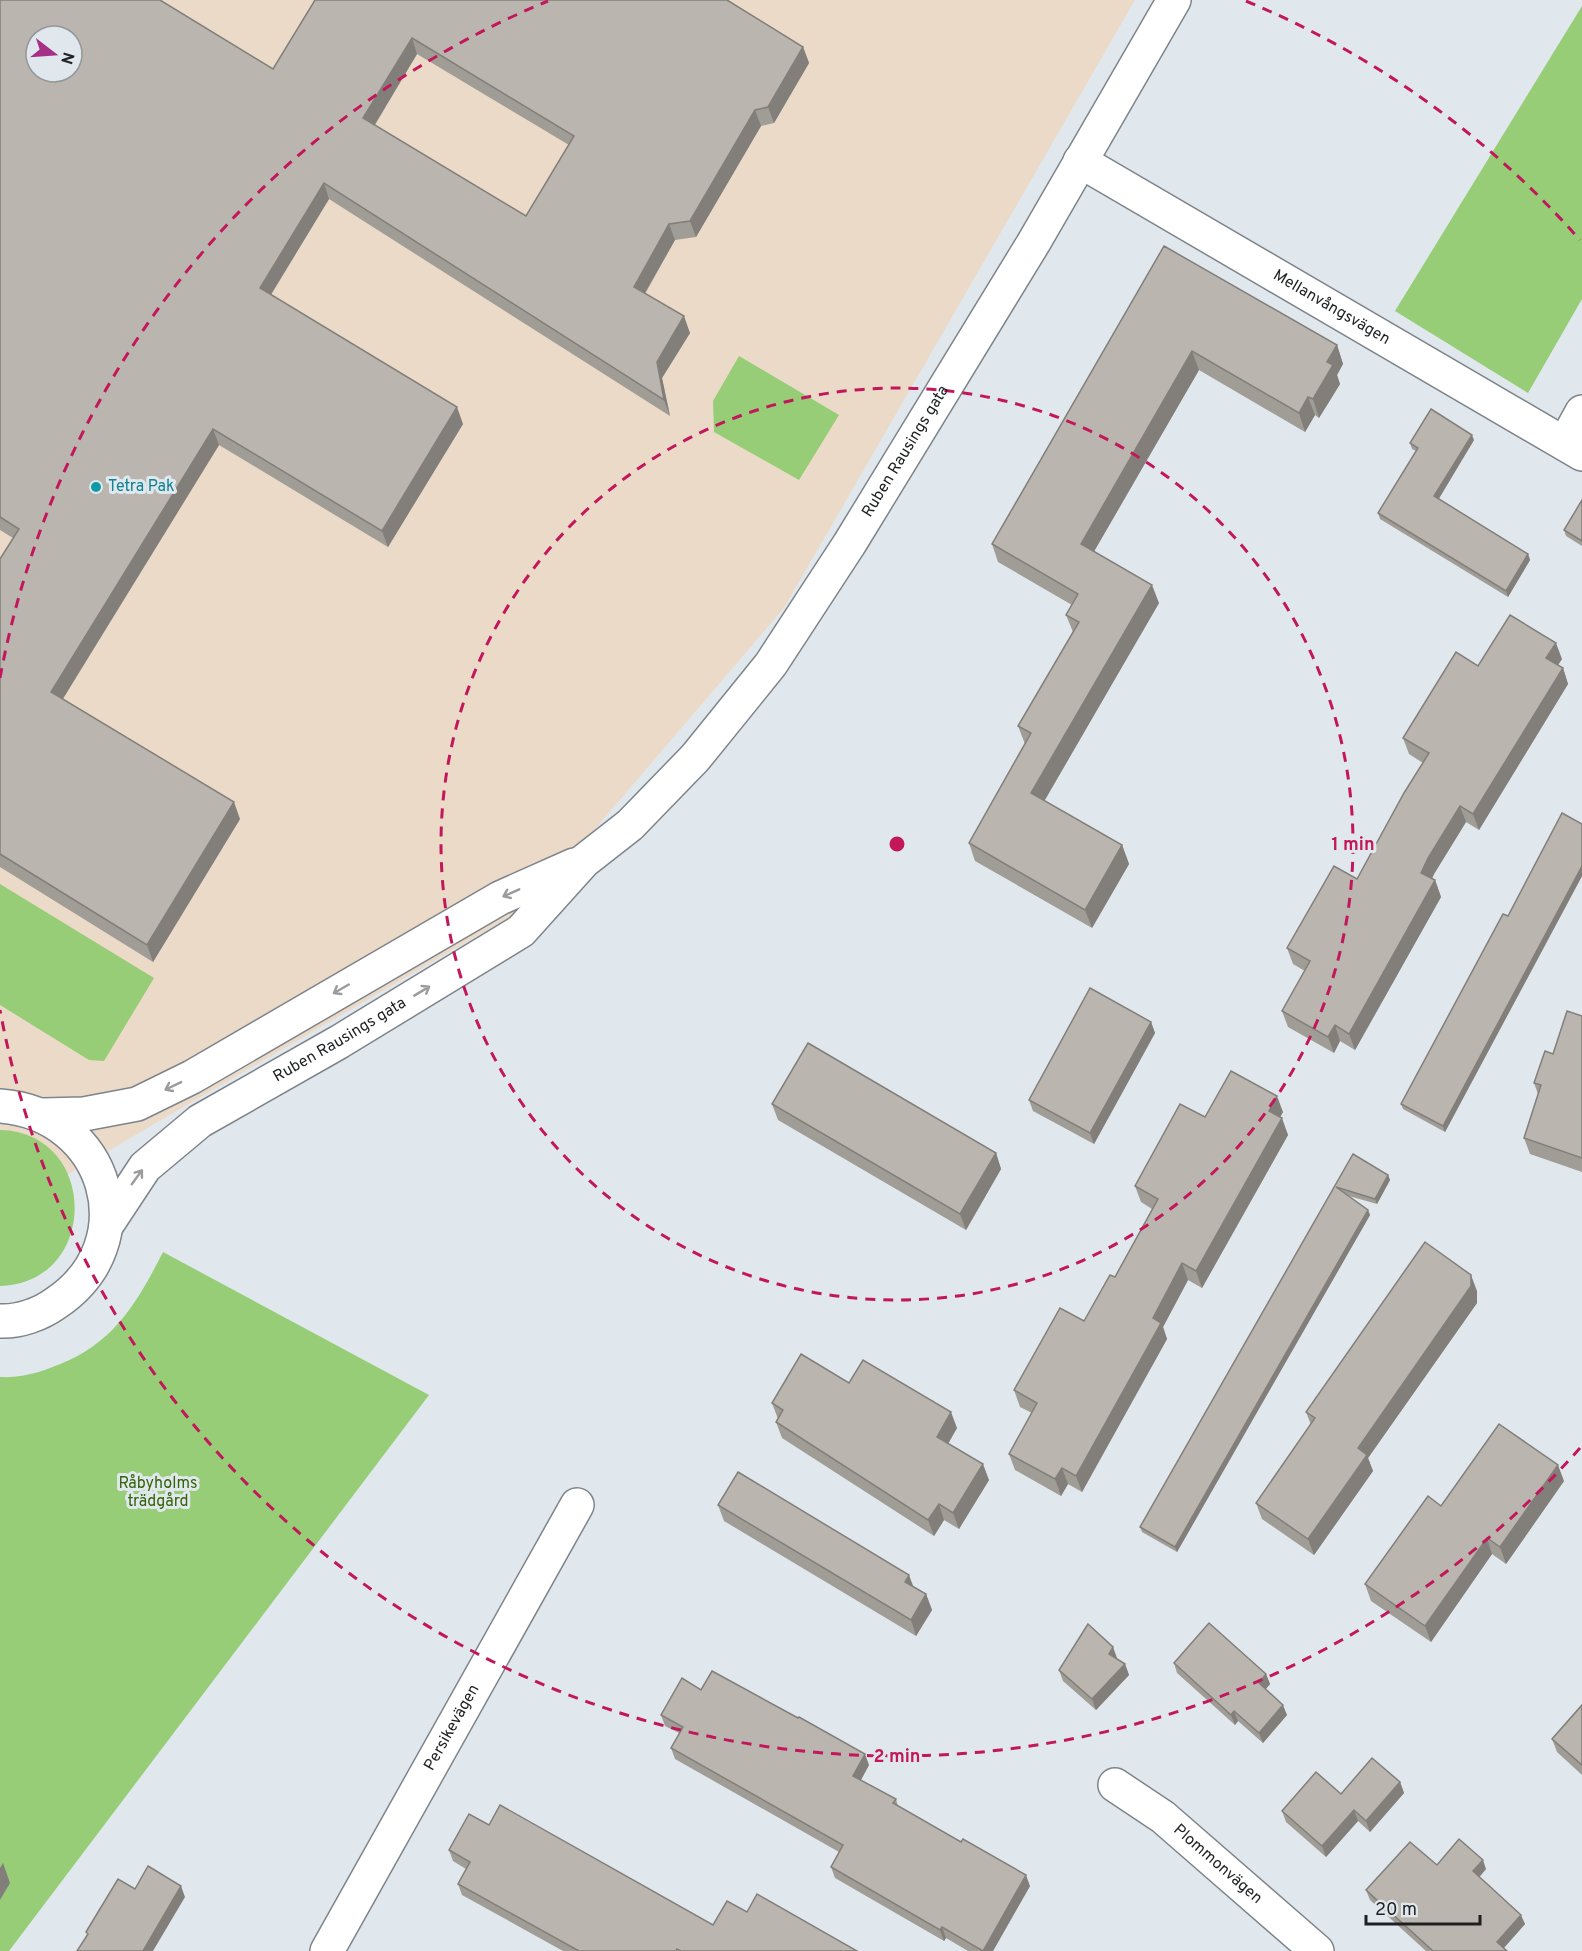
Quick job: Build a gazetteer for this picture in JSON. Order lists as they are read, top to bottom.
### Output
{
  "streets": {
    "main road": [
      "Mellanvångsvägen",
      "Ruben Rausings gata",
      "Persikevägen",
      "Plommonvägen"
    ]
  },
  "crossings": [
    ["Mellanvångsvägen", "Ruben Rausings gata"]
  ],
  "parks": ["Råbyholms trädgård"],
  "places": ["Tetra Pak"],
  "scale_bar": "20 m",
  "north": "right",
  "rings": ["1 min", "2 min"]
}
